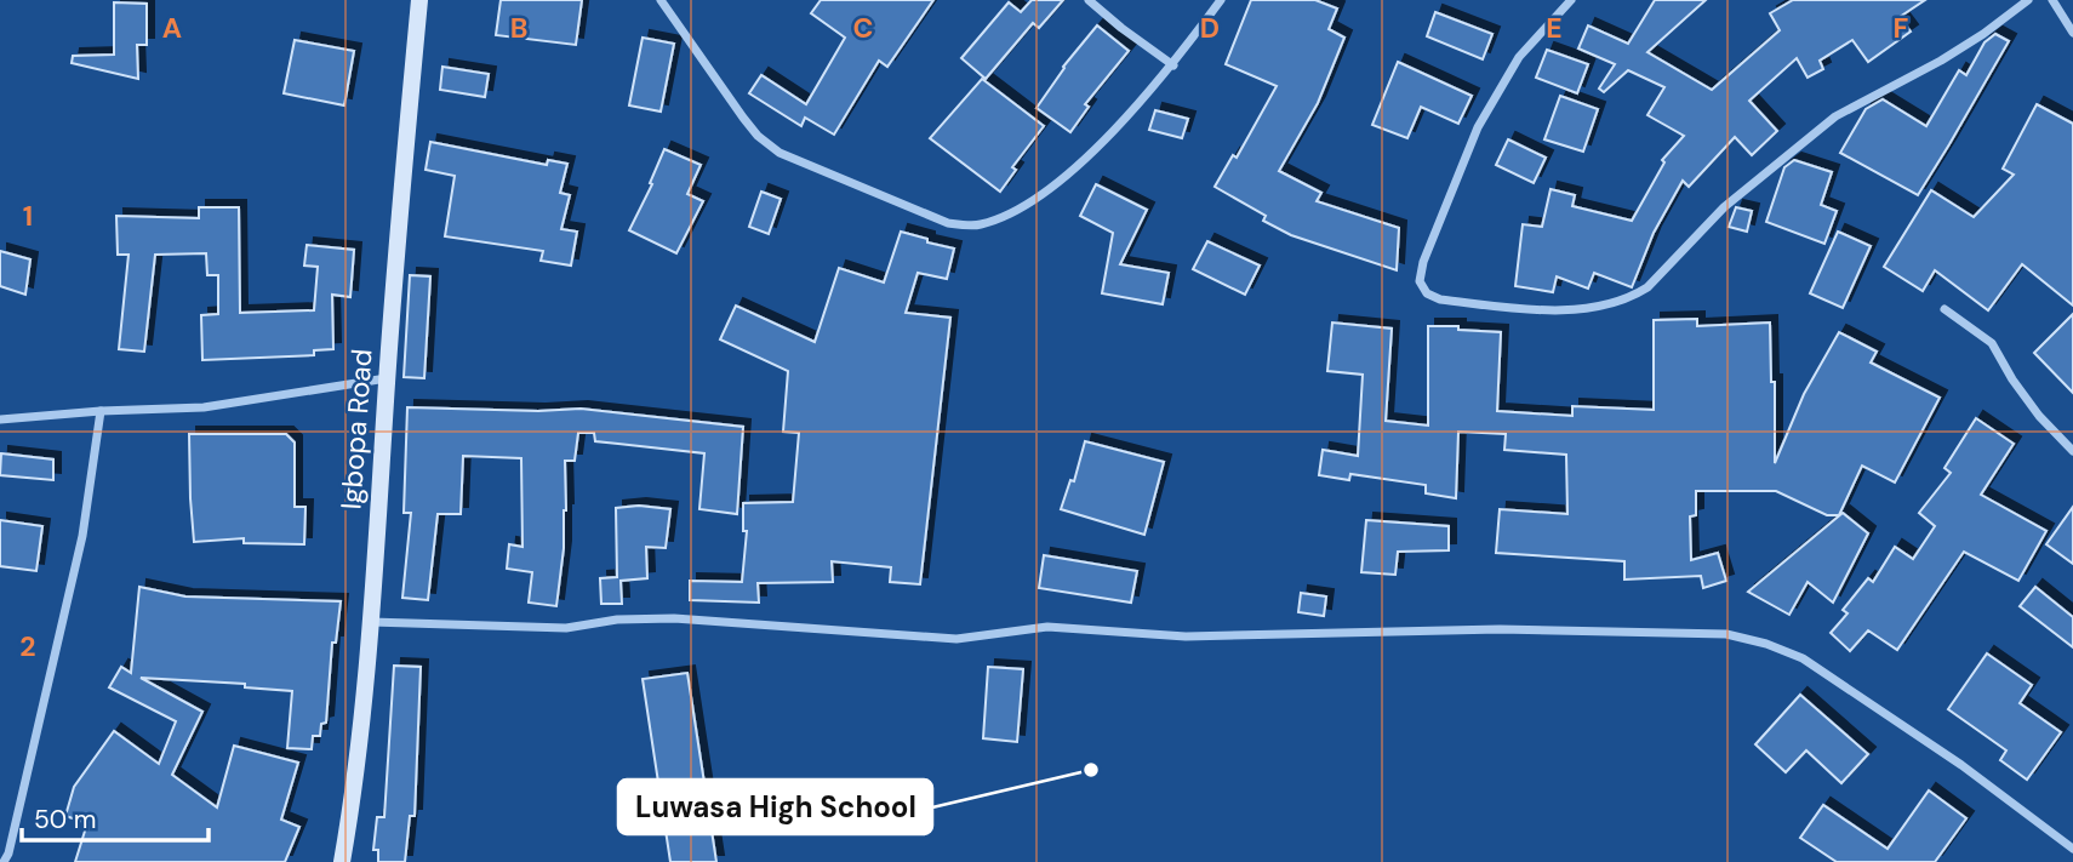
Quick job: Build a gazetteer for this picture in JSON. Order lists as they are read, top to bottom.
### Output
{
  "streets": {
    "street": ["Igbopa Road"]
  },
  "places": ["Luwasa High School"],
  "scale_bar": "50 m",
  "grid": {
    "columns": [
      "A",
      "B",
      "C",
      "D",
      "E",
      "F"
    ],
    "rows": ["1", "2"]
  }
}
